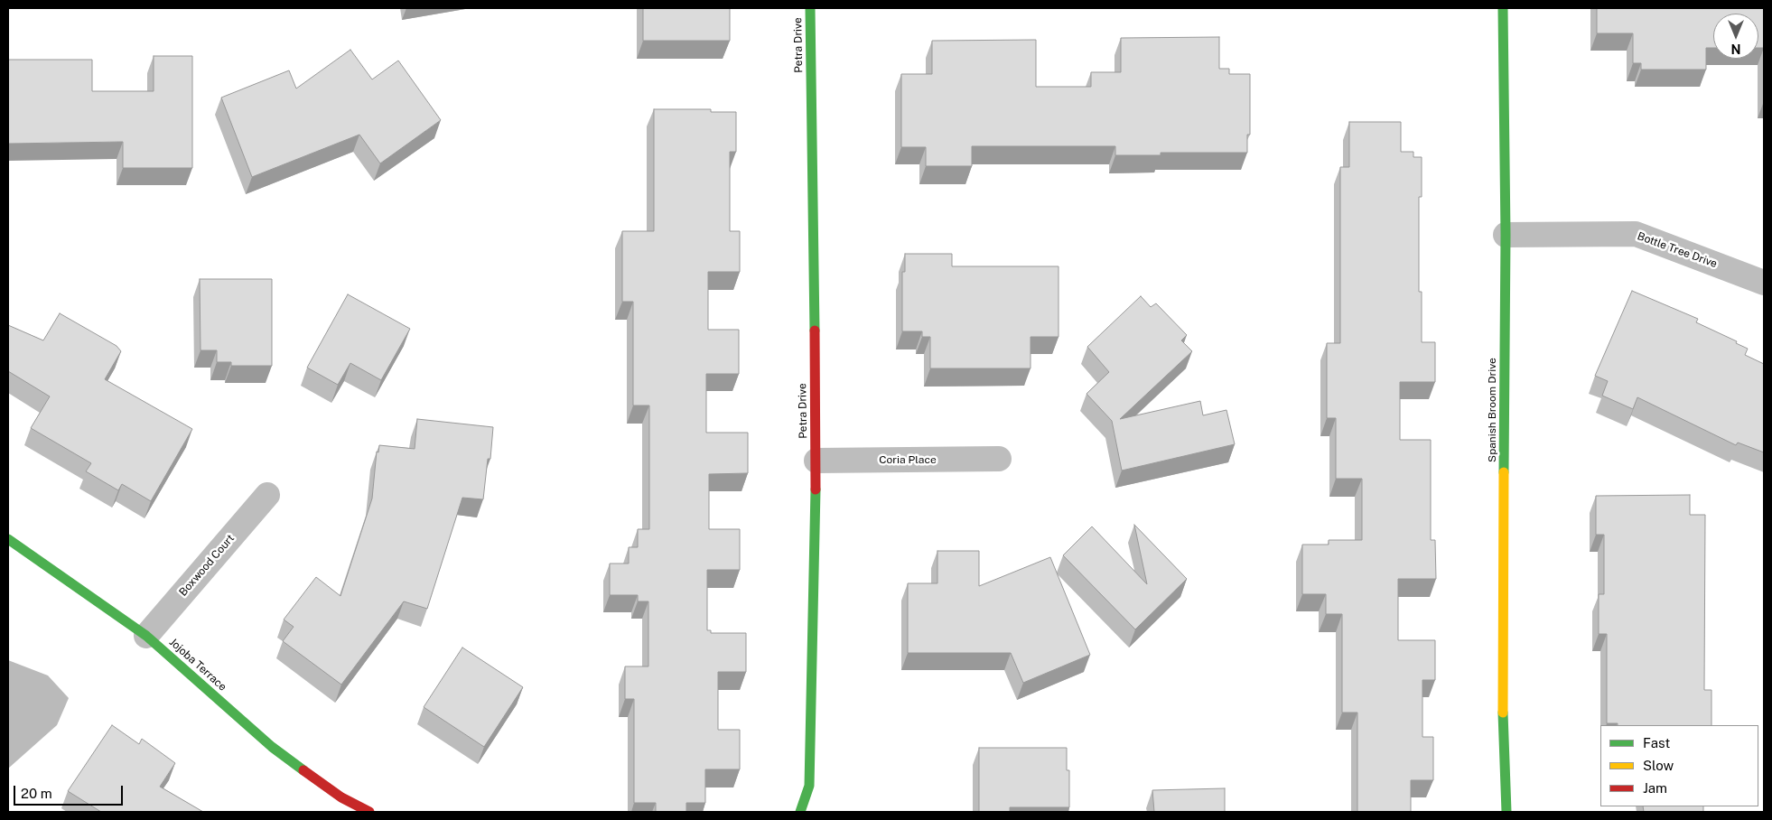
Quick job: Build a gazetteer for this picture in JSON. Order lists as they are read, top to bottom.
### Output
{
  "streets": {
    "street": [
      "Petra Drive",
      "Bottle Tree Drive",
      "Spanish Broom Drive",
      "Coria Place",
      "Boxwood Court",
      "Jojoba Terrace"
    ]
  },
  "crossings": [
    ["Petra Drive", "Coria Place"],
    ["Bottle Tree Drive", "Spanish Broom Drive"],
    ["Boxwood Court", "Jojoba Terrace"]
  ],
  "legend": ["Fast", "Slow", "Jam"],
  "scale_bar": "20 m",
  "north": "bottom"
}
